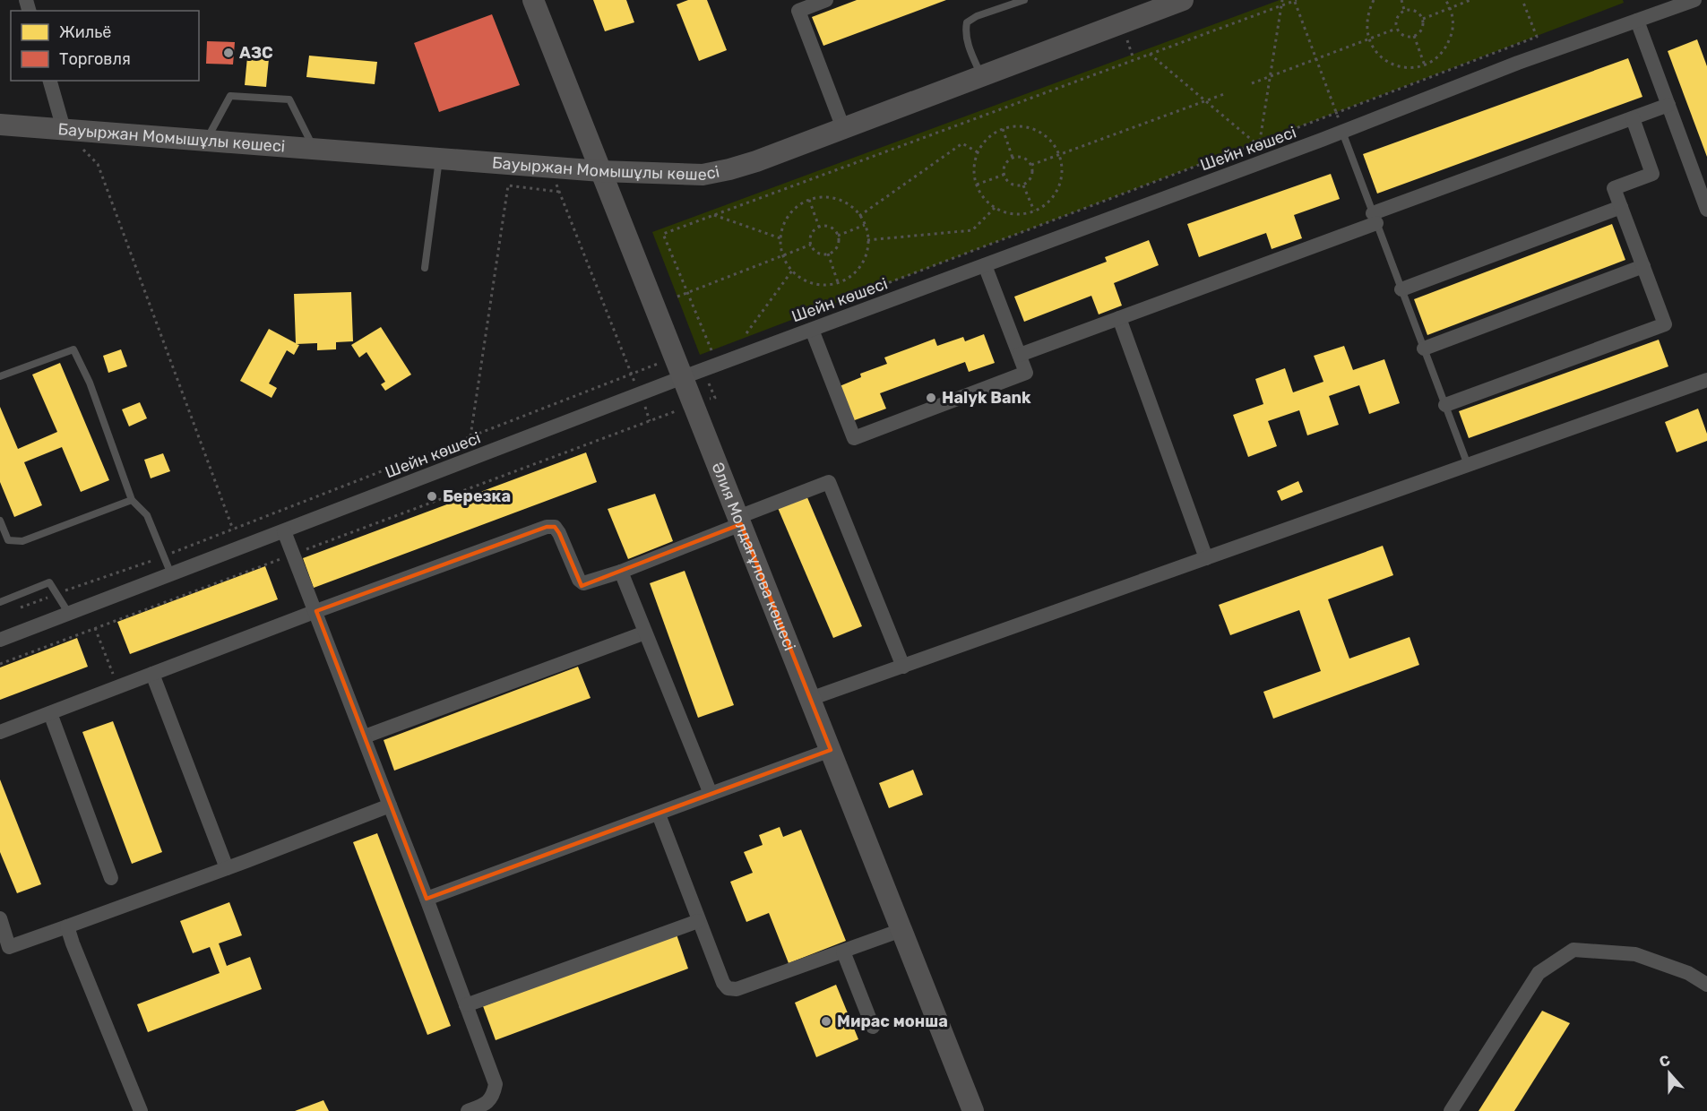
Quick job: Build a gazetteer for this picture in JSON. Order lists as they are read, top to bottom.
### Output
{
  "streets": {
    "street": ["Бауыржан Момышұлы көшесі", "Шейн көшесі", "Әлия Молдағұлова көшесі"]
  },
  "crossings": [
    ["Бауыржан Момышұлы көшесі", "Әлия Молдағұлова көшесі"],
    ["Шейн көшесі", "Әлия Молдағұлова көшесі"]
  ],
  "places": [
    "АЗС",
    "Halyk Bank",
    "Березка",
    "Мирас монша"
  ],
  "legend": ["Жильё", "Торговля"],
  "north": "top"
}
